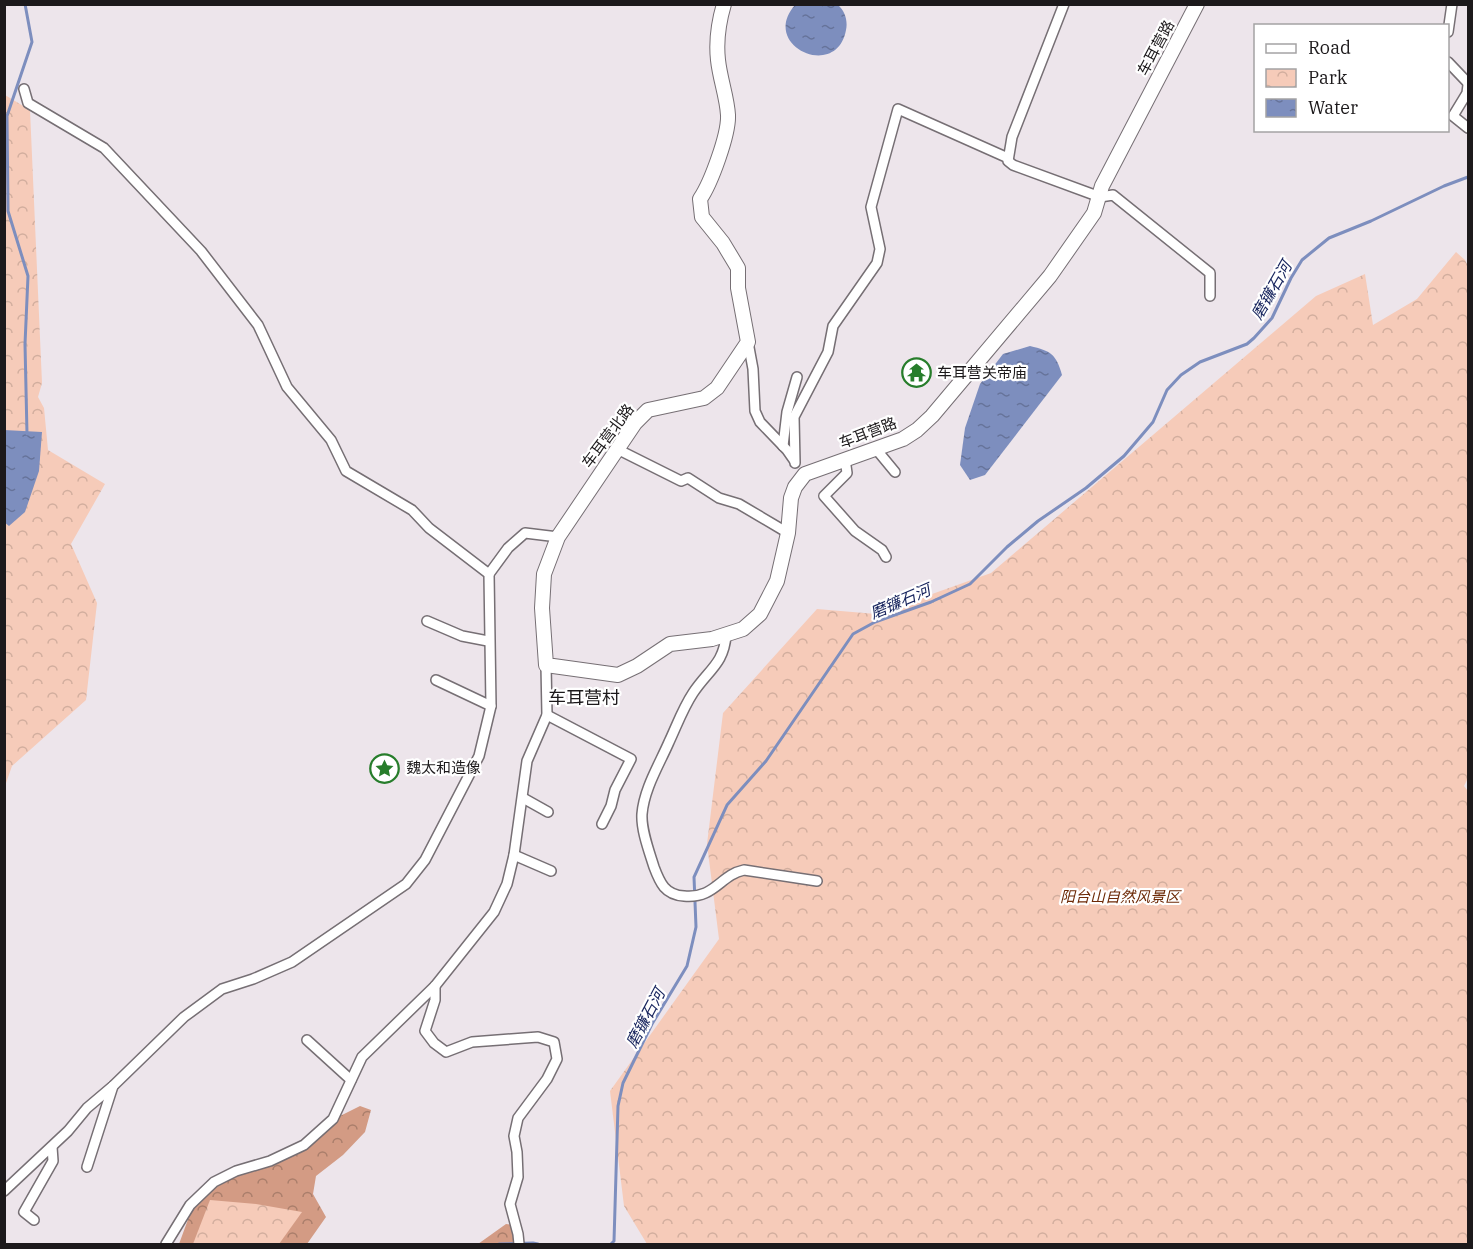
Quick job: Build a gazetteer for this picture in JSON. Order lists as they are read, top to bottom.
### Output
{
  "streets": {
    "street": ["车耳营路", "车耳营北路"]
  },
  "districts": ["车耳营村"],
  "water": ["磨镰石河"],
  "parks": ["阳台山自然风景区"],
  "places": {
    "temple": ["车耳营关帝庙"],
    "place": ["魏太和造像"]
  },
  "legend": ["Road", "Park", "Water"]
}
